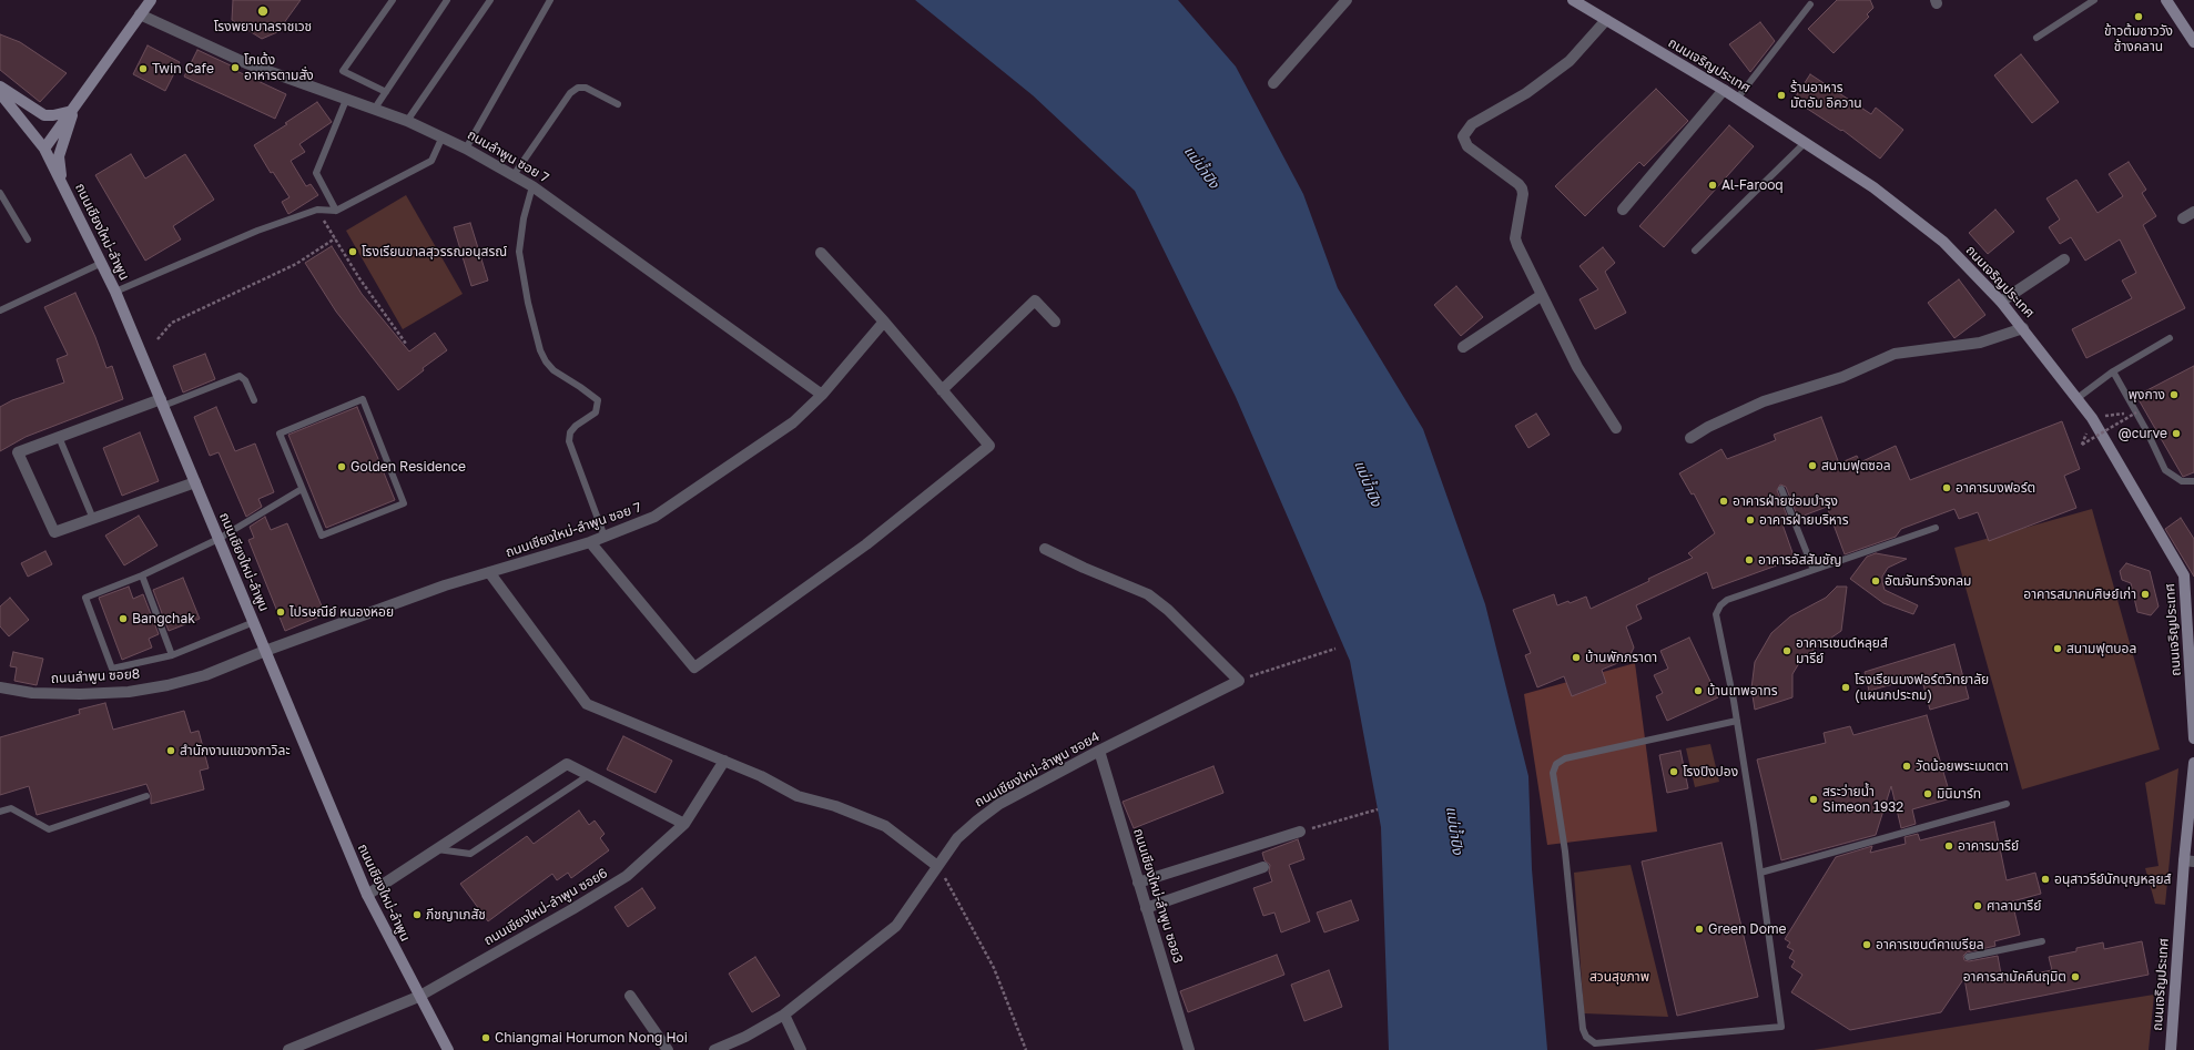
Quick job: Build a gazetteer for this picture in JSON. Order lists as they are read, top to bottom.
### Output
{
  "streets": {
    "street": [
      "ถนนเจริญประเทศ",
      "ถนนลำพูน ซอย 7",
      "ถนนเชียงใหม่-ลำพูน",
      "ถนนเชียงใหม่-ลำพูน ซอย 7",
      "ถนนลำพูน ซอย8",
      "ถนนเชียงใหม่-ลำพูน ซอย4",
      "ถนนเชียงใหม่-ลำพูน ซอย3",
      "ถนนเชียงใหม่-ลำพูน ซอย6"
    ]
  },
  "crossings": [
    ["ถนนลำพูน ซอย 7", "ถนนเชียงใหม่-ลำพูน ซอย 7"],
    ["ถนนเชียงใหม่-ลำพูน", "ถนนเชียงใหม่-ลำพูน ซอย 7"],
    ["ถนนเชียงใหม่-ลำพูน", "ถนนลำพูน ซอย8"],
    ["ถนนเชียงใหม่-ลำพูน", "ถนนเชียงใหม่-ลำพูน ซอย6"],
    ["ถนนเชียงใหม่-ลำพูน ซอย 7", "ถนนลำพูน ซอย8"],
    ["ถนนเชียงใหม่-ลำพูน ซอย4", "ถนนเชียงใหม่-ลำพูน ซอย3"]
  ],
  "water": ["แม่น้ำปิง"],
  "parks": ["สวนสุขภาพ"],
  "places": [
    "โรงพยาบาลราชเวช",
    "ข้าวต้มชาววัง ช้างคลาน",
    "โกเด้ง อาหารตามสั่ง",
    "Twin Cafe",
    "ร้านอาหาร มัตอัม อิควาน",
    "Al-Farooq",
    "โรงเรียนขาลสุวรรณอนุสรณ์",
    "พุงกาง",
    "@curve",
    "สนามฟุตซอล",
    "Golden Residence",
    "อาคารมงฟอร์ต",
    "อาคารฝ่ายซ่อมบำรุง",
    "อาคารฝ่ายบริหาร",
    "อาคารอัสสัมชัญ",
    "อัฒจันทร์วงกลม",
    "อาคารสมาคมศิษย์เก่า",
    "ไปรษณีย์ หนองหอย",
    "Bangchak",
    "สนามฟุตบอล",
    "อาคารเซนต์หลุยส์ มารีย์",
    "บ้านพักภราดา",
    "โรงเรียนมงฟอร์ตวิทยาลัย (แผนกประถม)",
    "บ้านเทพอาทร",
    "สำนักงานแขวงกาวิละ",
    "วัดน้อยพระเมตตา",
    "โรงปิงปอง",
    "มินิมาร์ท",
    "สระว่ายน้ำ Simeon 1932",
    "อาคารมารีย์",
    "อนุสาวรีย์นักบุญหลุยส์",
    "ศาลามารีย์",
    "ภีชญาเภสัช",
    "Green Dome",
    "อาคารเซนต์คาเบรียล",
    "อาคารสามัคคีนฤมิต",
    "Chiangmai Horumon Nong Hoi"
  ]
}
